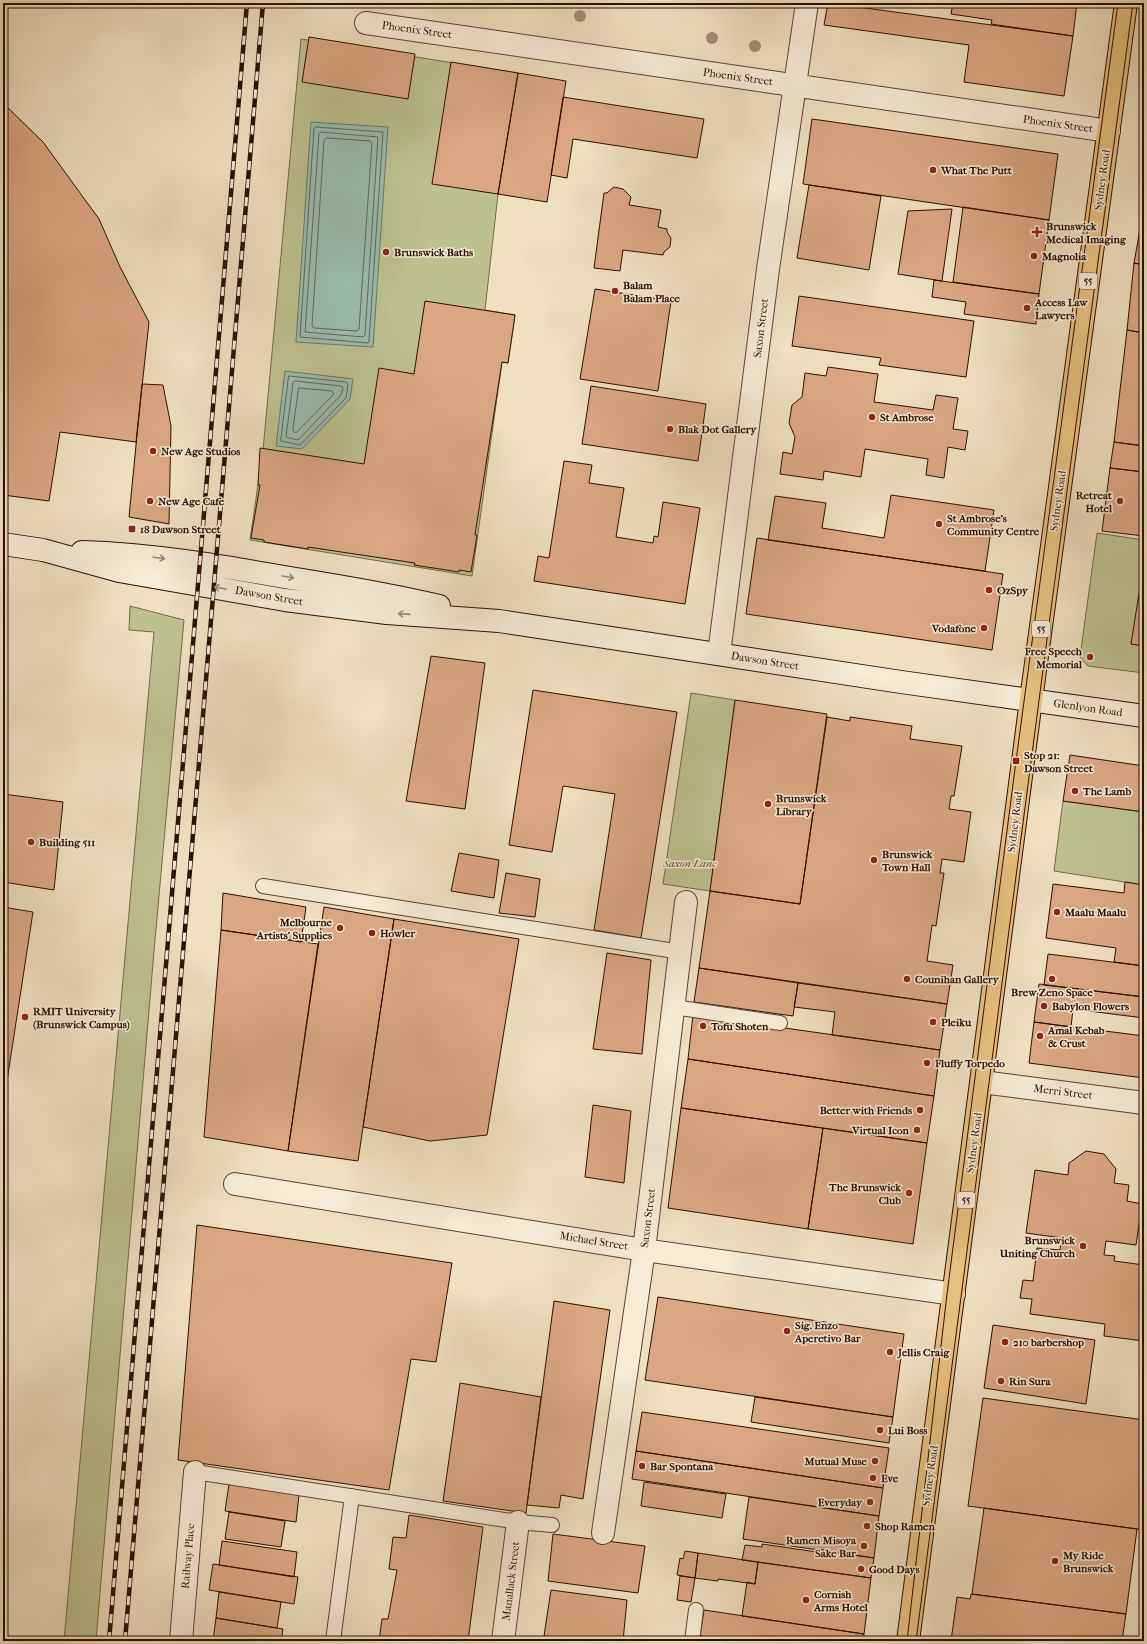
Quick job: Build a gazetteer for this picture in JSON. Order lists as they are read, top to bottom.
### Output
{
  "streets": {
    "highway": ["Sydney Road", "55"],
    "street": [
      "Phoenix Street",
      "Saxon Street",
      "Dawson Street",
      "Glenlyon Road",
      "Merri Street",
      "Michael Street",
      "Railway Place",
      "Manallack Street"
    ]
  },
  "crossings": [
    ["Phoenix Street", "Sydney Road"],
    ["Phoenix Street", "Saxon Street"],
    ["Sydney Road", "Dawson Street"],
    ["Sydney Road", "Glenlyon Road"],
    ["Sydney Road", "Merri Street"],
    ["Sydney Road", "Michael Street"],
    ["Saxon Street", "Dawson Street"],
    ["Saxon Street", "Michael Street"],
    ["Dawson Street", "Glenlyon Road"]
  ],
  "parks": ["Saxon Lane"],
  "places": {
    "other": [
      "What The Putt",
      "Brunswick Baths",
      "Magnolia",
      "Balam Balam Place",
      "Access Law Lawyers",
      "St Ambrose",
      "Blak Dot Gallery",
      "New Age Studios",
      "New Age Cafe",
      "Retreat Hotel",
      "St Ambrose's Community Centre",
      "OzSpy",
      "Vodafone",
      "Free Speech Memorial",
      "The Lamb",
      "Brunswick Library",
      "Building 511",
      "Brunswick Town Hall",
      "Maalu Maalu",
      "Melbourne Artists' Supplies",
      "Howler",
      "Counihan Gallery",
      "Brew Zeno Space",
      "Babylon Flowers",
      "RMIT University (Brunswick Campus)",
      "Pleiku",
      "Tofu Shoten",
      "Amal Kebab & Crust",
      "Fluffy Torpedo",
      "Better with Friends",
      "Virtual Icon",
      "The Brunswick Club",
      "Brunswick Uniting Church",
      "Sig. Enzo Aperetivo Bar",
      "210 barbershop",
      "Jellis Craig",
      "Rin Sura",
      "Lui Boss",
      "Mutual Muse",
      "Bar Spontana",
      "Eve",
      "Everyday",
      "Shop Ramen",
      "Ramen Misoya Sake Bar",
      "My Ride Brunswick",
      "Good Days",
      "Cornish Arms Hotel"
    ],
    "health": ["Brunswick Medical Imaging"],
    "transit": ["18 Dawson Street", "Stop 21: Dawson Street"]
  }
}
